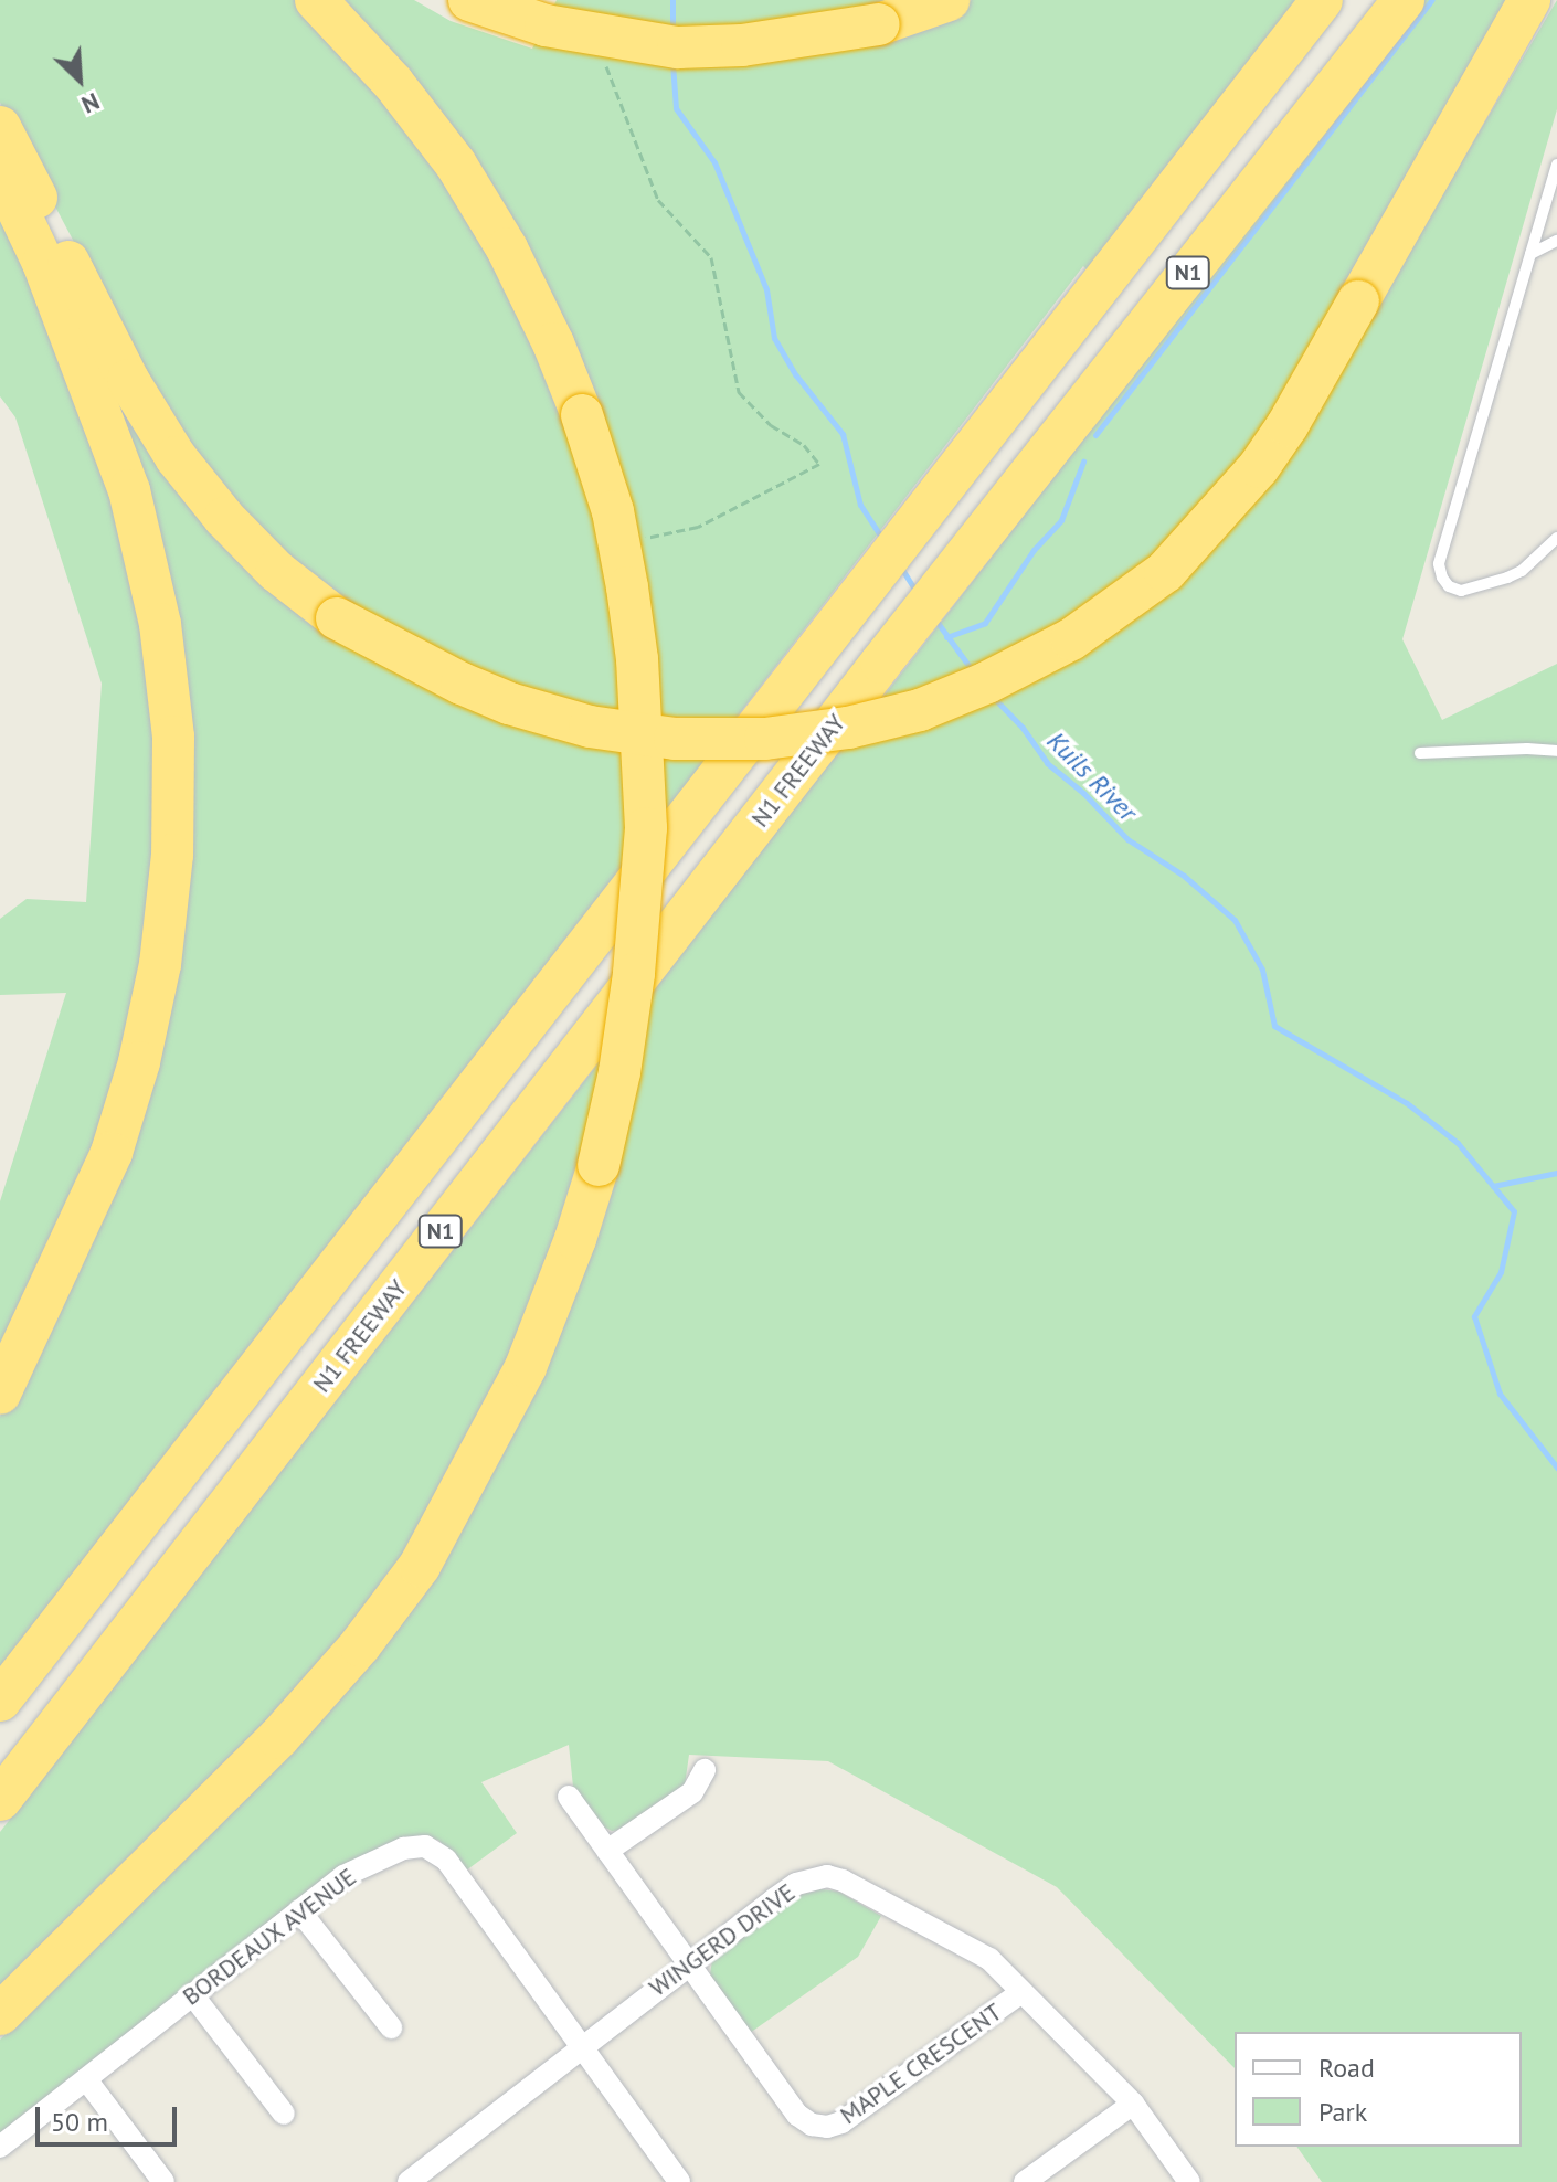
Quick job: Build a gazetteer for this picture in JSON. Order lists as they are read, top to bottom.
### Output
{
  "streets": {
    "highway": ["N1", "N1 FREEWAY"],
    "street": ["BORDEAUX AVENUE", "WINGERD DRIVE", "MAPLE CRESCENT"]
  },
  "crossings": [
    ["BORDEAUX AVENUE", "WINGERD DRIVE"],
    ["WINGERD DRIVE", "MAPLE CRESCENT"]
  ],
  "water": ["Kuils River"],
  "legend": ["Road", "Park"],
  "scale_bar": "50 m",
  "north": "bottom right"
}
